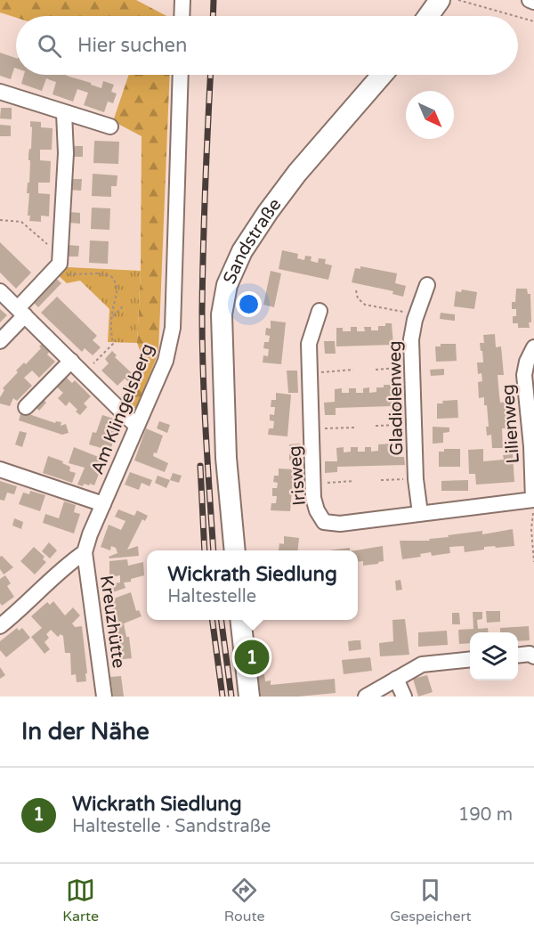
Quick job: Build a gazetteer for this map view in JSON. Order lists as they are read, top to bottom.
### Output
{
  "streets": {
    "main road": ["Sandstraße"],
    "street": [
      "Gladiolenweg",
      "Am Klingelsberg",
      "Lilienweg",
      "Irisweg",
      "Kreuzhütte"
    ]
  },
  "crossings": [
    ["Gladiolenweg", "Irisweg"],
    ["Am Klingelsberg", "Kreuzhütte"],
    ["Lilienweg", "Irisweg"]
  ],
  "north": "bottom right",
  "page": {
    "search": "Hier suchen",
    "popup": ["Wickrath Siedlung", "Haltestelle"],
    "pins": "1",
    "heading": "In der Nähe",
    "list": [
      {
        "mark": "1",
        "name": "Wickrath Siedlung",
        "note": "Haltestelle · Sandstraße",
        "value": "190 m"
      }
    ],
    "nav": ["Karte", "Route", "Gespeichert"]
  }
}
